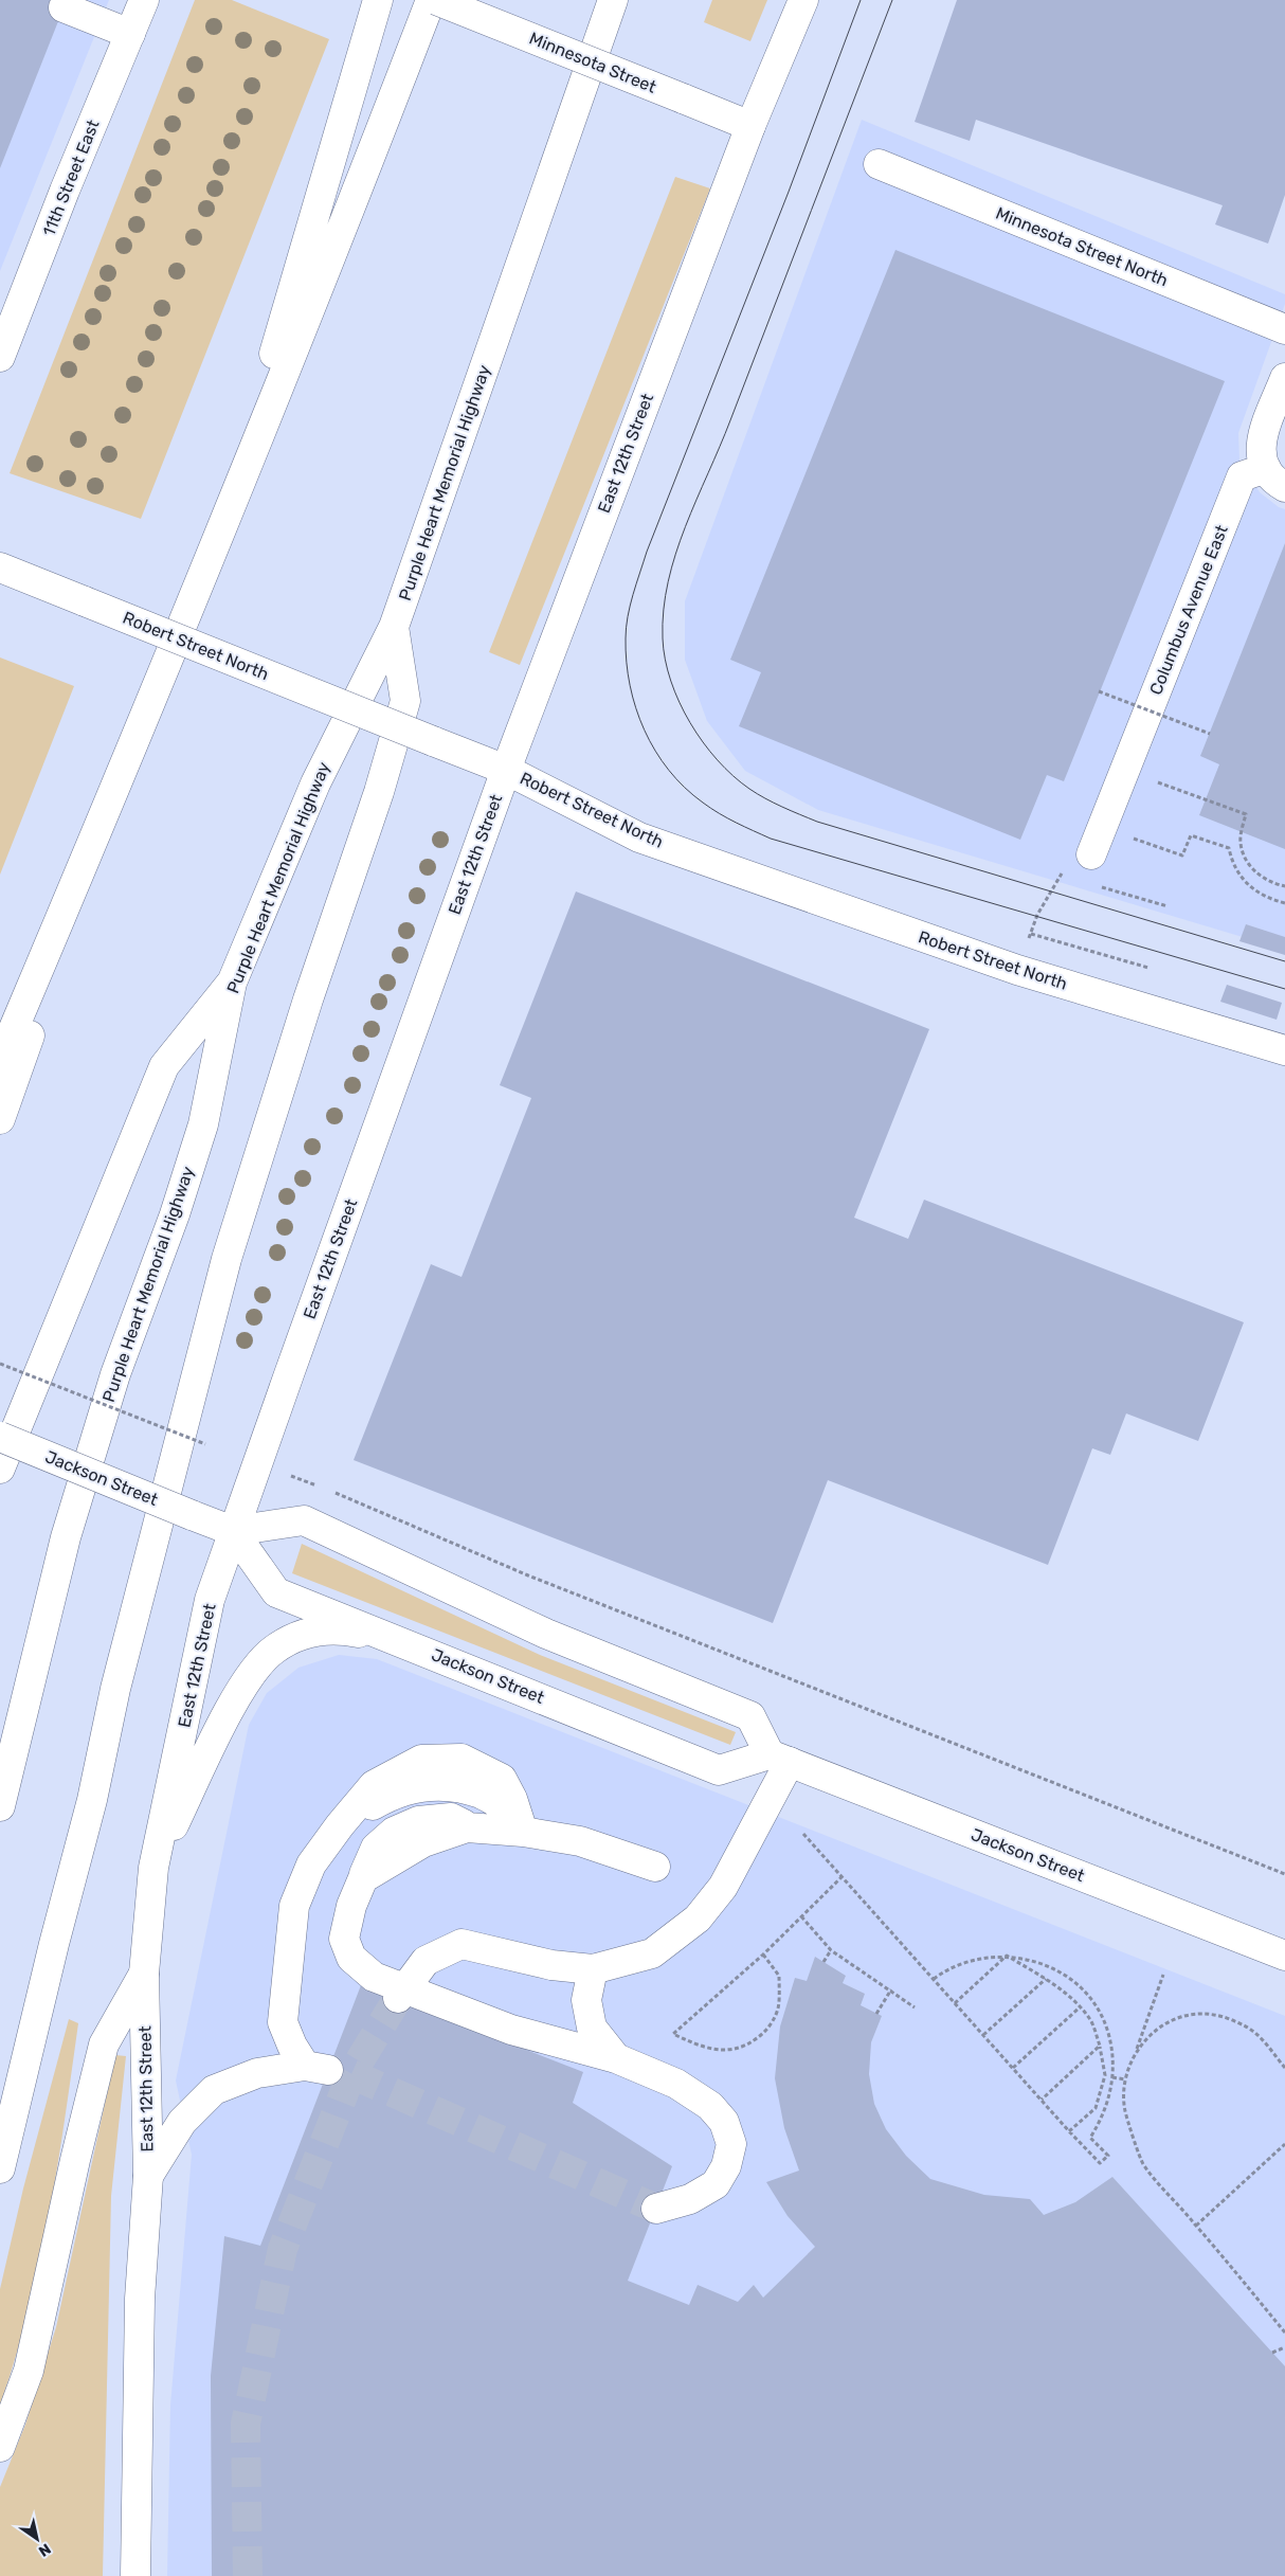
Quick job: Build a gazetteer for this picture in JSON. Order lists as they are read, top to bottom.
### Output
{
  "streets": {
    "main road": [
      "Minnesota Street",
      "11th Street East",
      "Minnesota Street North",
      "East 12th Street",
      "Purple Heart Memorial Highway",
      "Columbus Avenue East",
      "Robert Street North",
      "Jackson Street"
    ]
  },
  "crossings": [
    ["Minnesota Street", "East 12th Street"],
    ["East 12th Street", "Robert Street North"],
    ["East 12th Street", "Jackson Street"]
  ],
  "north": "bottom right"
}
